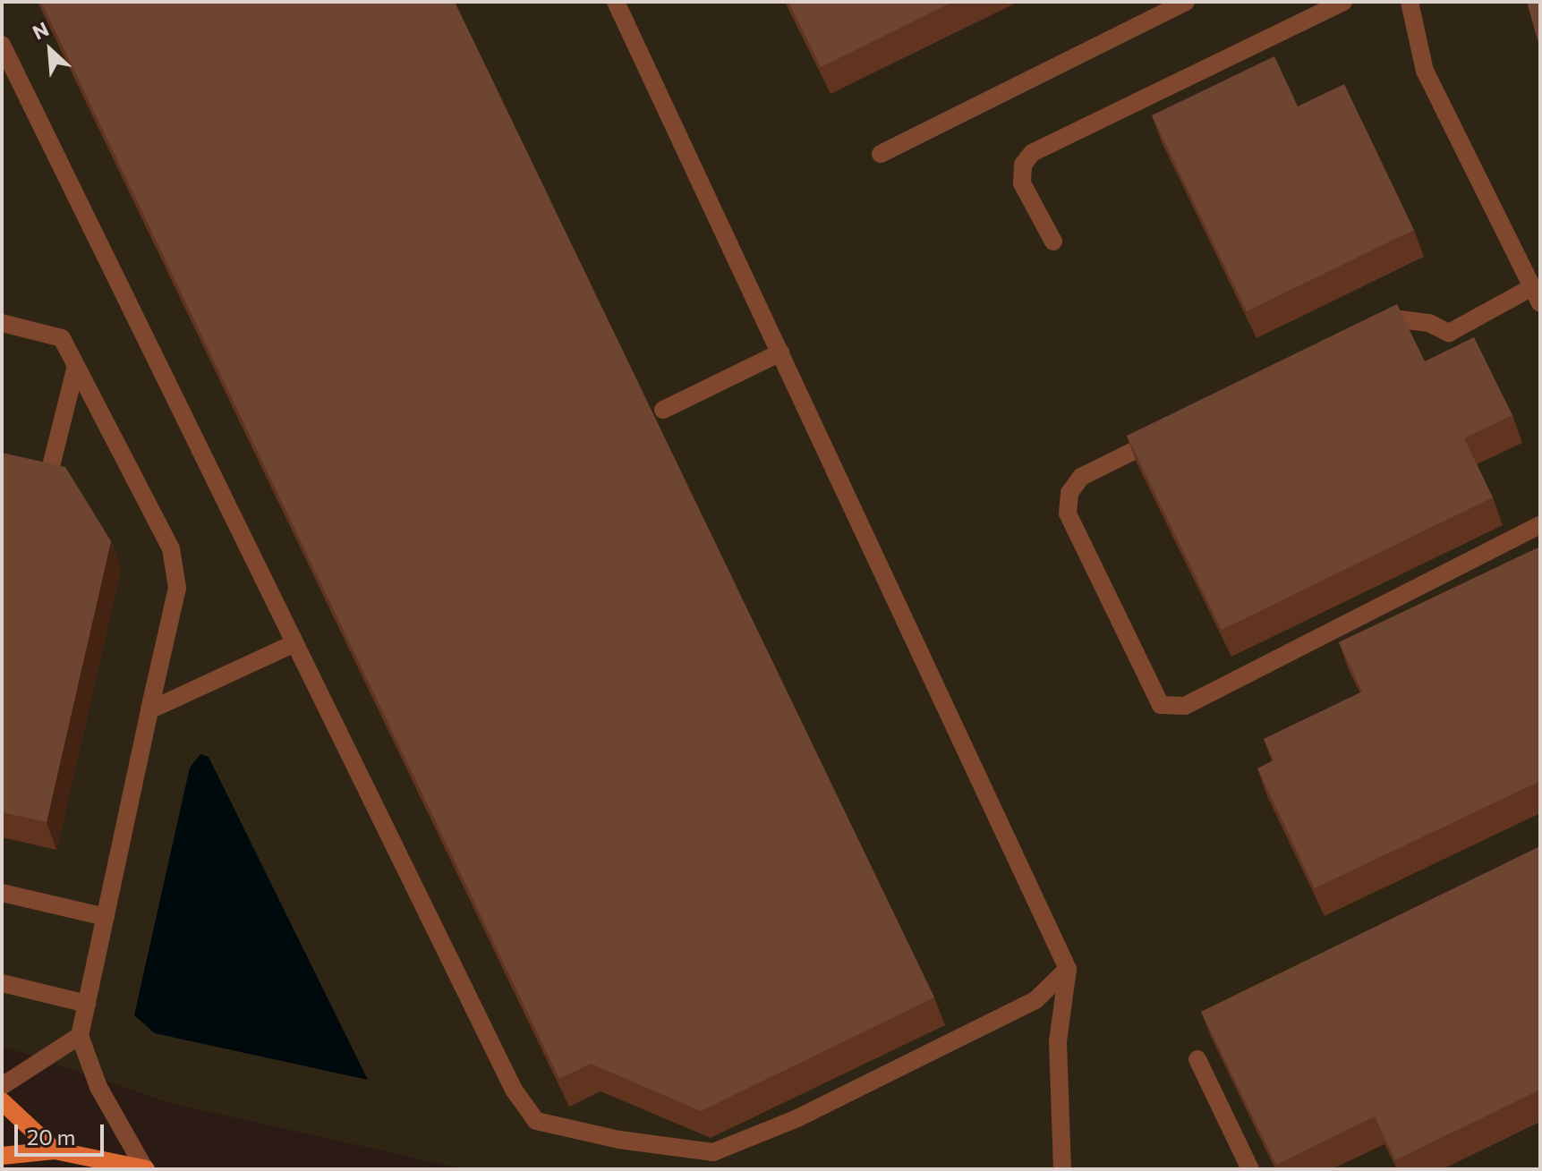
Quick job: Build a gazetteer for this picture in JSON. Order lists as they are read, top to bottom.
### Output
{
  "scale_bar": "20 m",
  "north": "top left"
}
